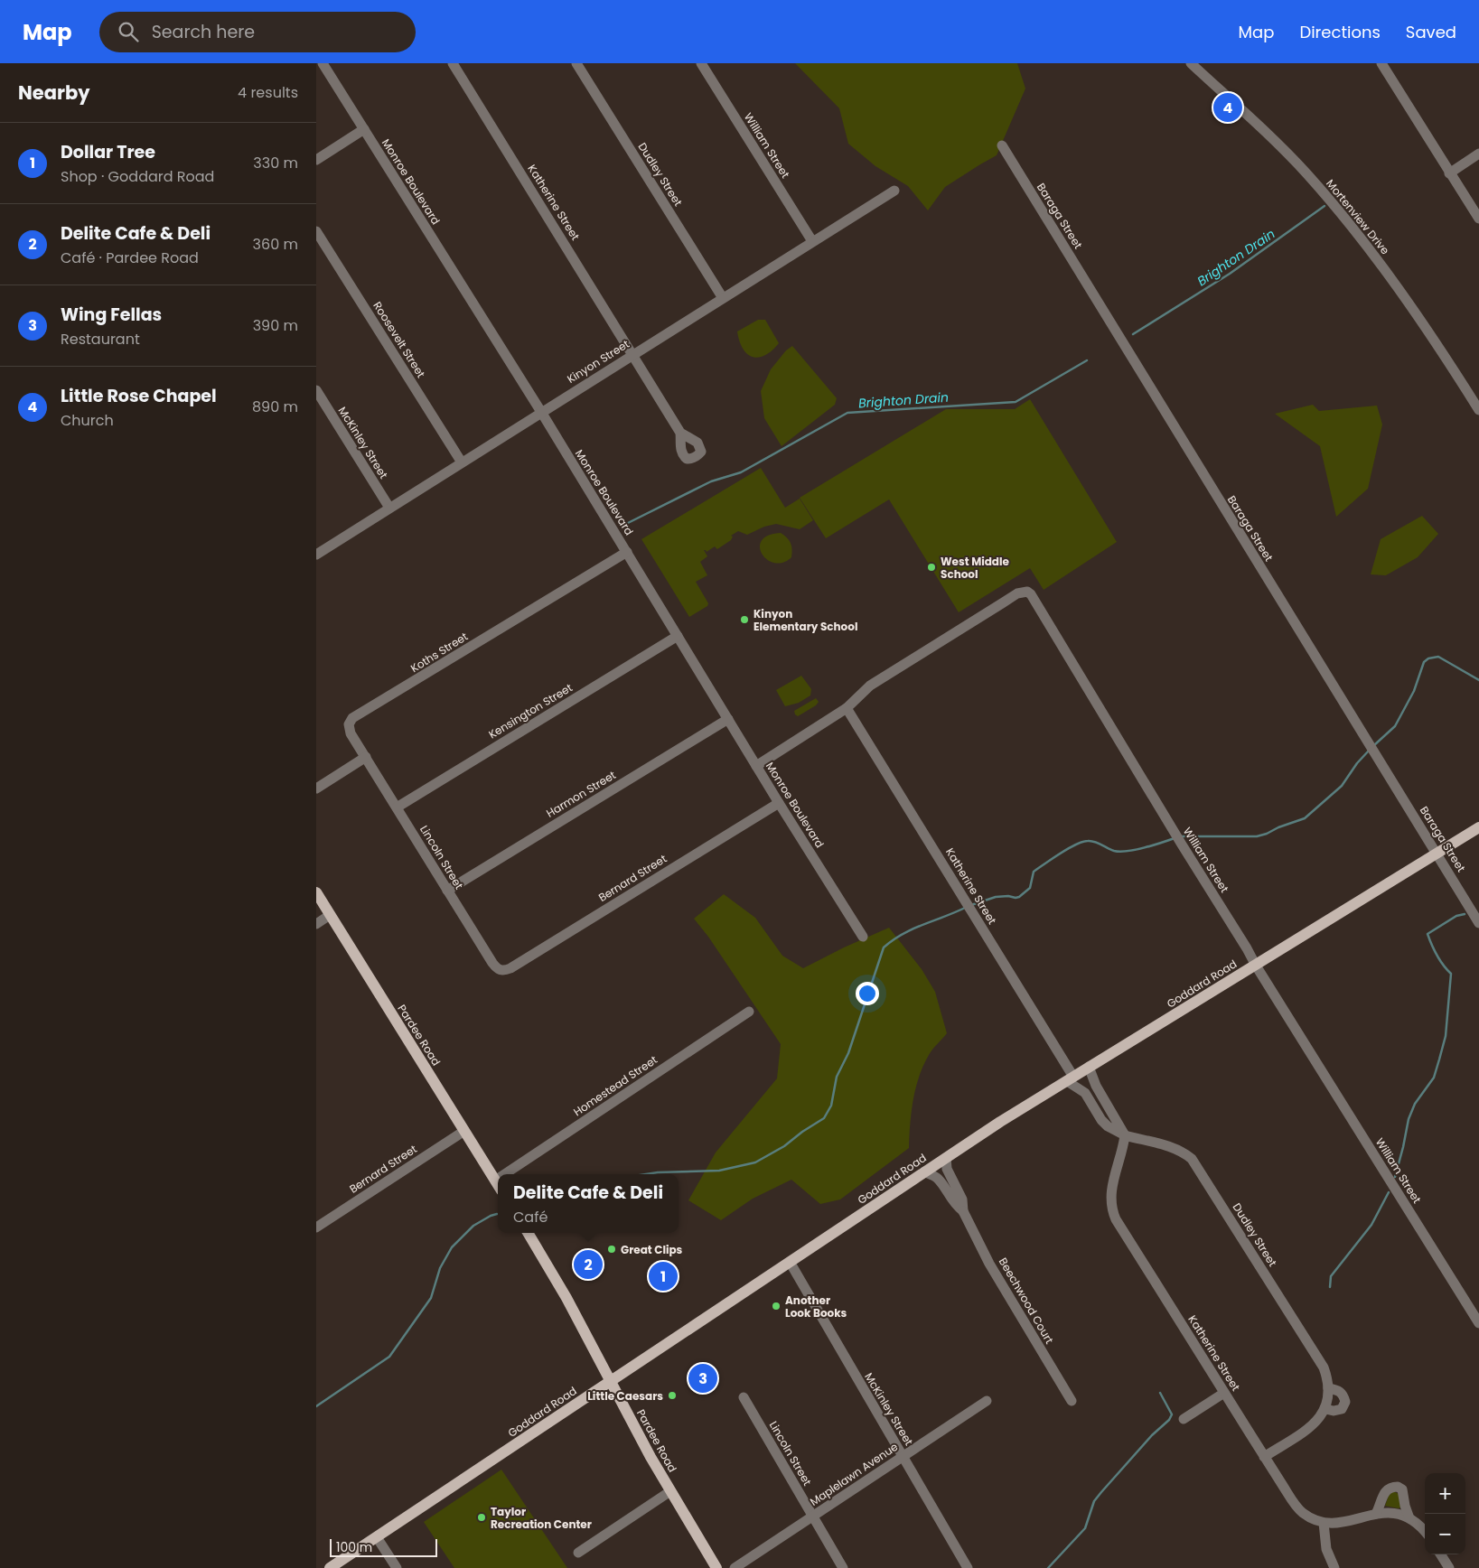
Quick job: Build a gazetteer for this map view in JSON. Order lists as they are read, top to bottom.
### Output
{
  "streets": {
    "main road": ["Goddard Road", "Pardee Road"],
    "street": [
      "William Street",
      "Dudley Street",
      "Monroe Boulevard",
      "Katherine Street",
      "Baraga Street",
      "Mortenview Drive",
      "Roosevelt Street",
      "Kinyon Street",
      "McKinley Street",
      "Koths Street",
      "Kensington Street",
      "Harmon Street",
      "Lincoln Street",
      "Bernard Street",
      "Homestead Street",
      "Beechwood Court",
      "Maplelawn Avenue"
    ]
  },
  "crossings": [
    ["William Street", "Katherine Street"],
    ["William Street", "Kinyon Street"],
    ["William Street", "Goddard Road"],
    ["Dudley Street", "Katherine Street"],
    ["Dudley Street", "Kinyon Street"],
    ["Monroe Boulevard", "Kinyon Street"],
    ["Monroe Boulevard", "Koths Street"],
    ["Monroe Boulevard", "Kensington Street"],
    ["Monroe Boulevard", "Harmon Street"],
    ["Monroe Boulevard", "Bernard Street"],
    ["Katherine Street", "Kinyon Street"],
    ["Katherine Street", "Goddard Road"],
    ["Baraga Street", "Goddard Road"],
    ["Roosevelt Street", "Kinyon Street"],
    ["Kinyon Street", "McKinley Street"],
    ["McKinley Street", "Goddard Road"],
    ["McKinley Street", "Maplelawn Avenue"],
    ["Koths Street", "Lincoln Street"],
    ["Kensington Street", "Lincoln Street"],
    ["Harmon Street", "Lincoln Street"],
    ["Lincoln Street", "Bernard Street"],
    ["Lincoln Street", "Maplelawn Avenue"],
    ["Bernard Street", "Pardee Road"],
    ["Goddard Road", "Pardee Road"],
    ["Goddard Road", "Beechwood Court"],
    ["Pardee Road", "Homestead Street"]
  ],
  "water": ["Brighton Drain"],
  "places": [
    "West Middle School",
    "Kinyon Elementary School",
    "Great Clips",
    "Another Look Books",
    "Little Caesars",
    "Taylor Recreation Center"
  ],
  "scale_bar": "100 m",
  "page": {
    "header": "Map",
    "search": "Search here",
    "nav": ["Map", "Directions", "Saved"],
    "heading": ["Nearby", "4 results"],
    "pins": [
      "4",
      "2",
      "1",
      "3"
    ],
    "list": [
      {
        "mark": "1",
        "name": "Dollar Tree",
        "note": "Shop · Goddard Road",
        "value": "330 m"
      },
      {
        "mark": "2",
        "name": "Delite Cafe & Deli",
        "note": "Café · Pardee Road",
        "value": "360 m"
      },
      {
        "mark": "3",
        "name": "Wing Fellas",
        "note": "Restaurant",
        "value": "390 m"
      },
      {
        "mark": "4",
        "name": "Little Rose Chapel",
        "note": "Church",
        "value": "890 m"
      }
    ],
    "popup": ["Delite Cafe & Deli", "Café"],
    "map_buttons": ["+", "−"],
    "scale": "100 m"
  }
}
